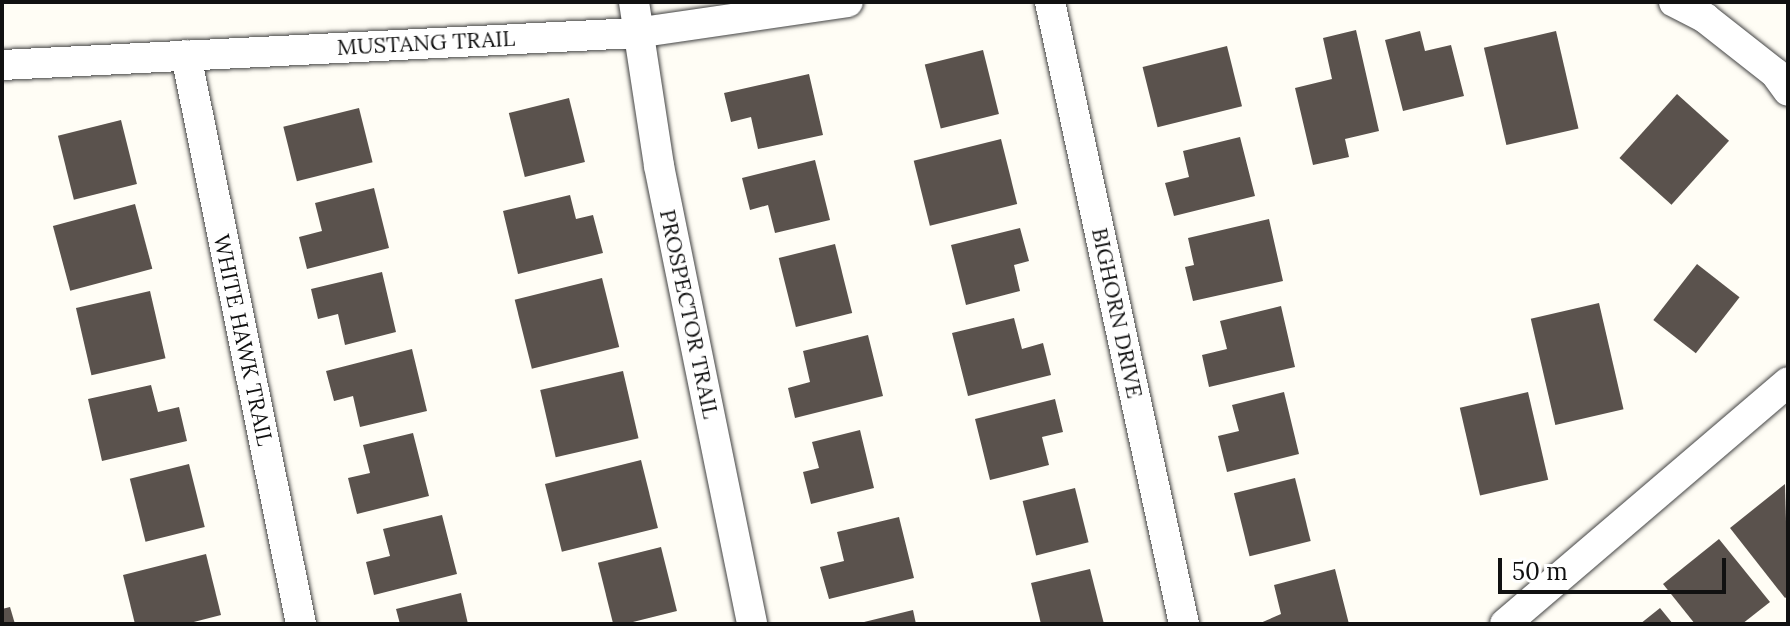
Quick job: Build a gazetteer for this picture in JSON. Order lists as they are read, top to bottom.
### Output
{
  "streets": {
    "street": [
      "MUSTANG TRAIL",
      "BIGHORN DRIVE",
      "PROSPECTOR TRAIL",
      "WHITE HAWK TRAIL"
    ]
  },
  "crossings": [
    ["MUSTANG TRAIL", "PROSPECTOR TRAIL"],
    ["MUSTANG TRAIL", "WHITE HAWK TRAIL"]
  ],
  "scale_bar": "50 m"
}
